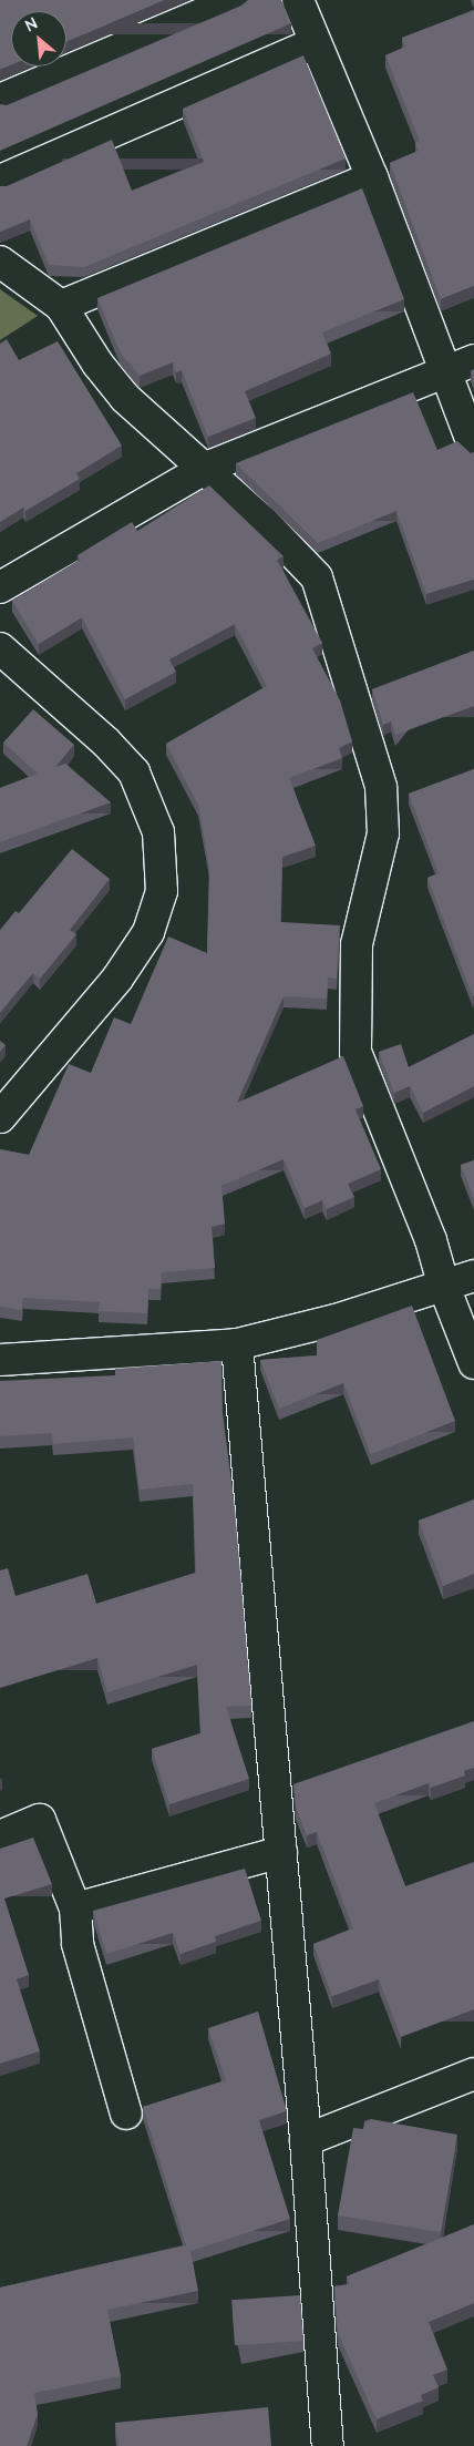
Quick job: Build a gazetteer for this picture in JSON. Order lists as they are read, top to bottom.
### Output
{
  "north": "top left"
}
